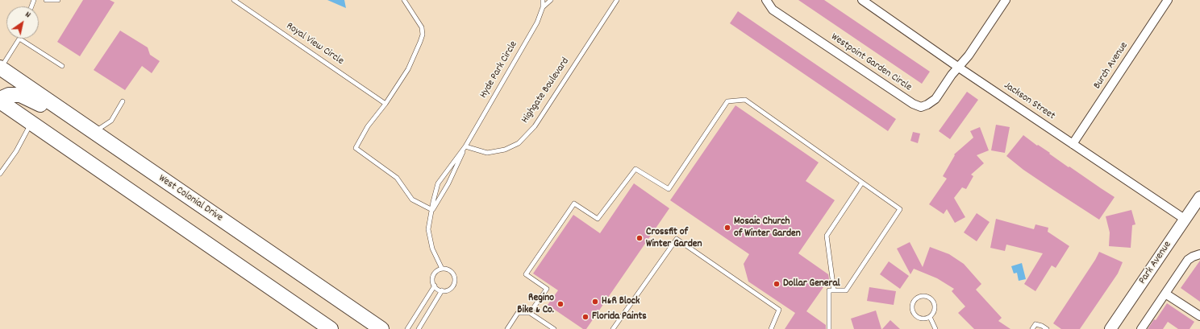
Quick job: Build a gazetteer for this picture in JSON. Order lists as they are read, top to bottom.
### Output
{
  "streets": {
    "highway": ["West Colonial Drive"],
    "street": [
      "Westpoint Garden Circle",
      "Burch Avenue",
      "Jackson Street",
      "Park Avenue"
    ],
    "lane": ["Royal View Circle", "Hyde Park Circle", "Highgate Boulevard"]
  },
  "crossings": [
    ["Westpoint Garden Circle", "Jackson Street"],
    ["Burch Avenue", "Jackson Street"],
    ["Hyde Park Circle", "Highgate Boulevard"],
    ["Jackson Street", "Park Avenue"]
  ],
  "places": [
    "Mosaic Church of Winter Garden",
    "Crossfit of Winter Garden",
    "Dollar General",
    "H&R Block",
    "Regino Bike & Co.",
    "Florida Paints"
  ],
  "north": "top right"
}
